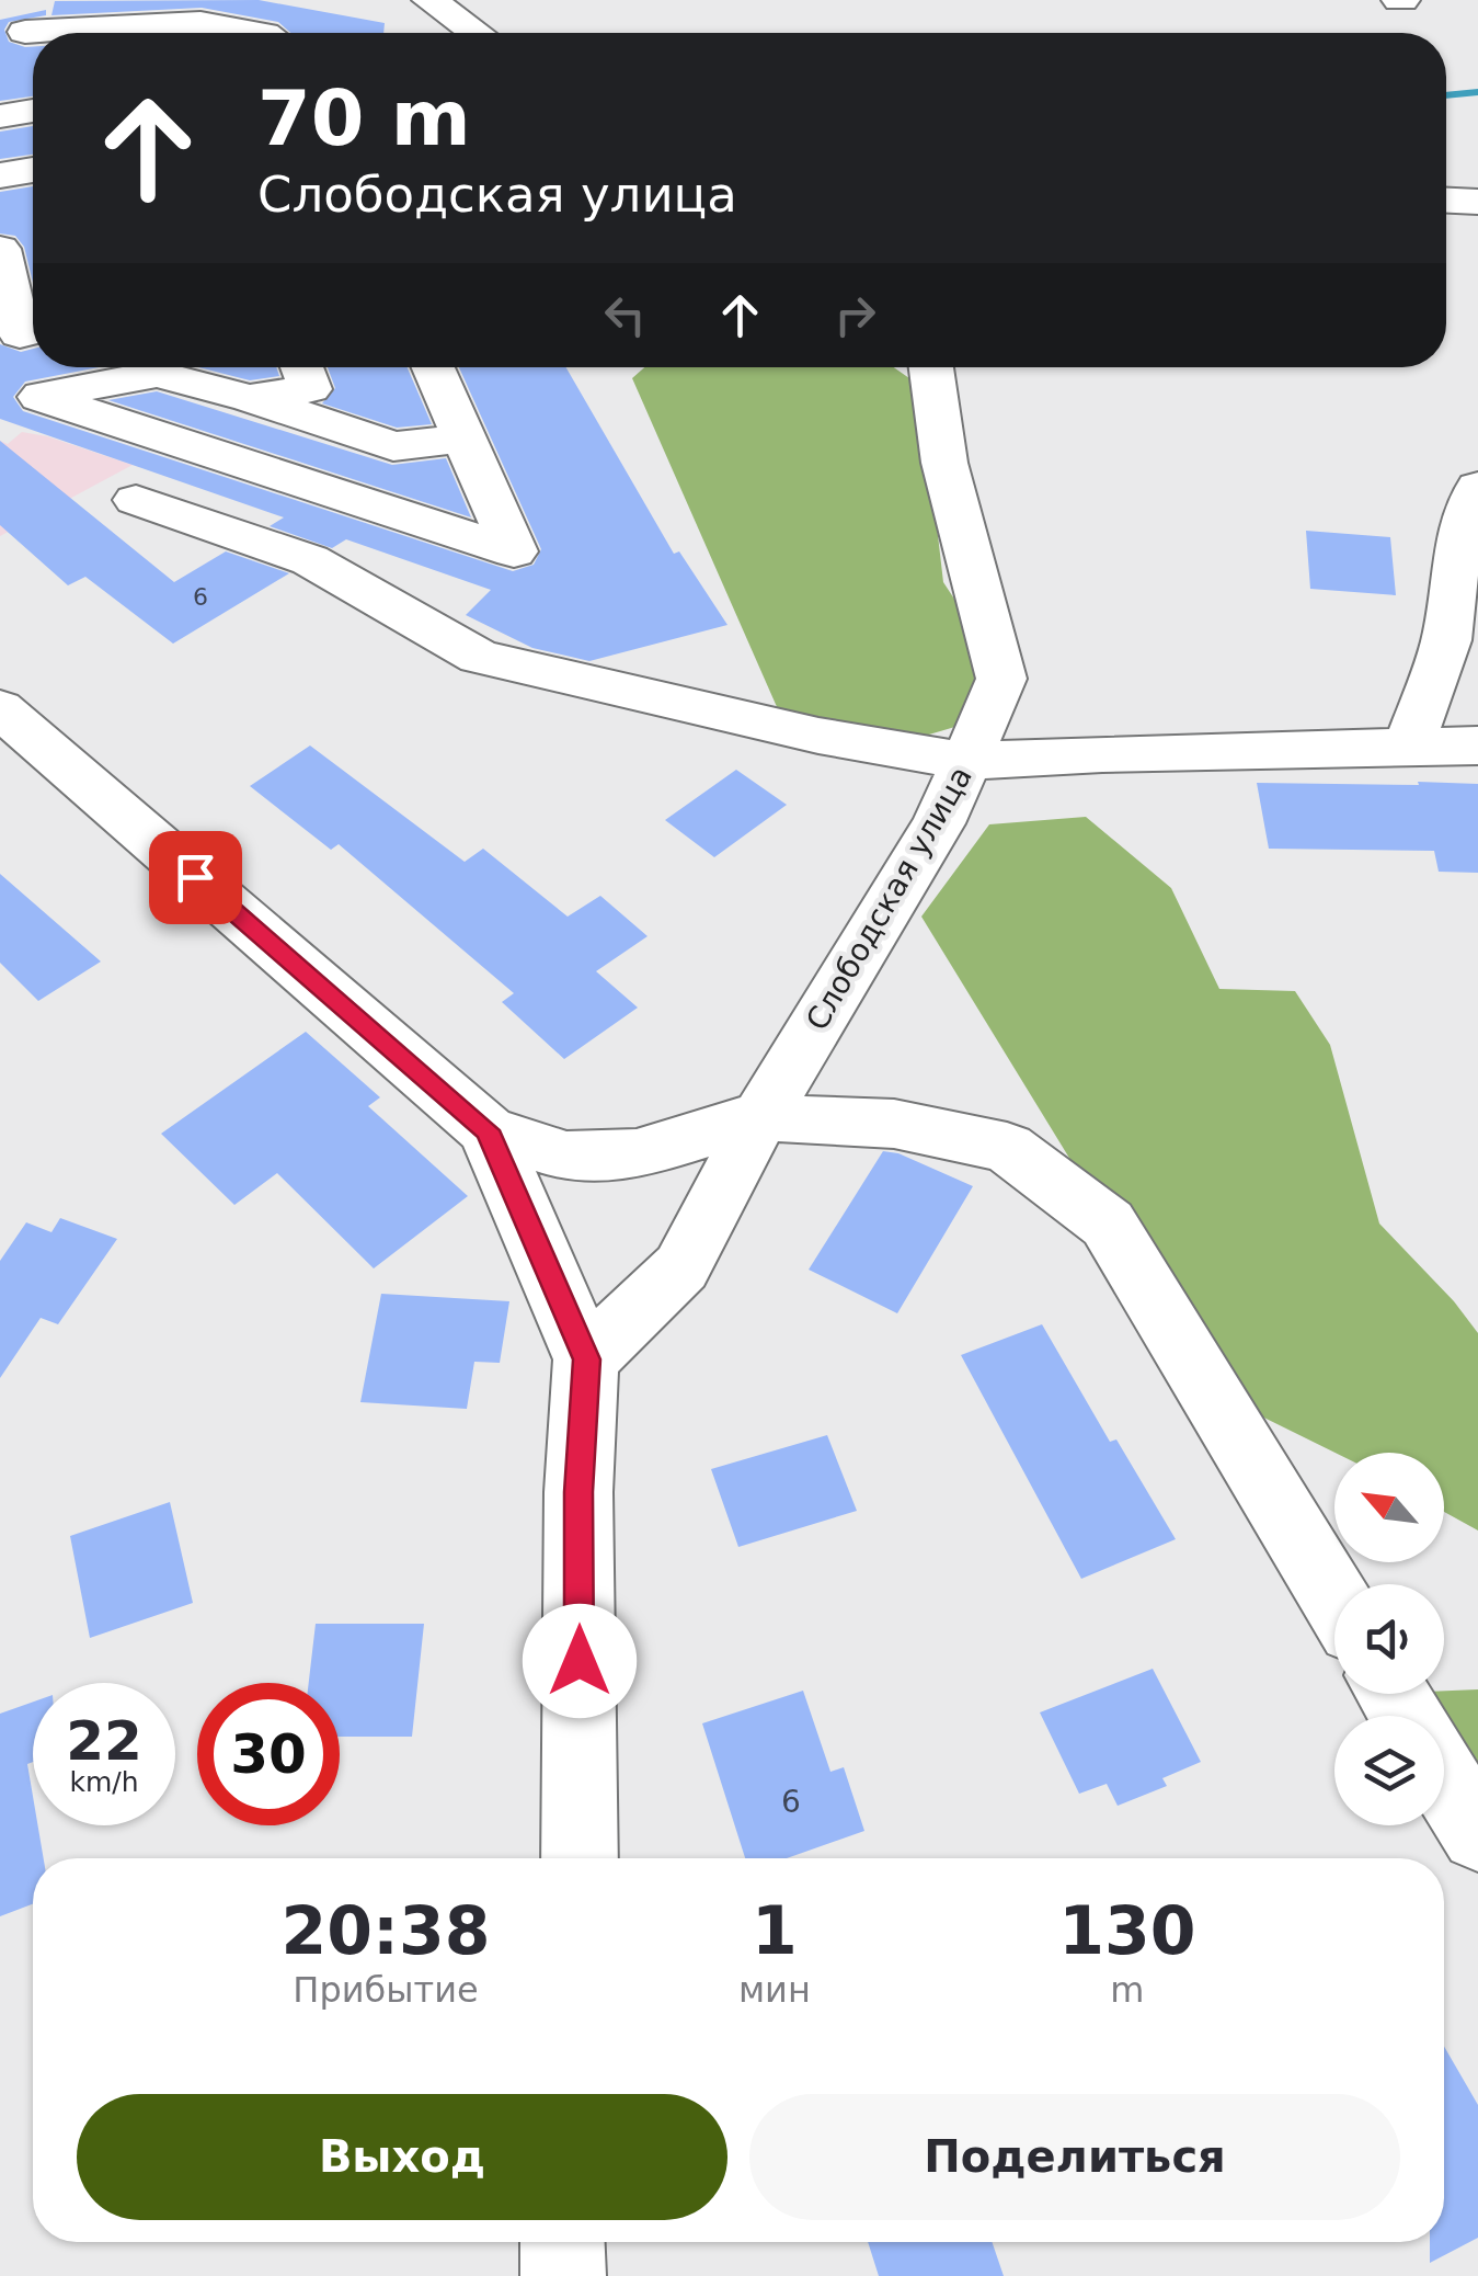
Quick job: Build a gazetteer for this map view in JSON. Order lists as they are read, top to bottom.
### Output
{
  "streets": {
    "street": ["Слободская улица"]
  },
  "house_numbers": ["6", "6"],
  "north": "top left",
  "page": {
    "turn": ["70 m", "Слободская улица"],
    "speed": "22 km/h",
    "limit": "30",
    "eta": [
      "20:38",
      "Прибытие",
      "1",
      "мин",
      "130",
      "m"
    ],
    "buttons": ["Выход", "Поделиться"]
  }
}
